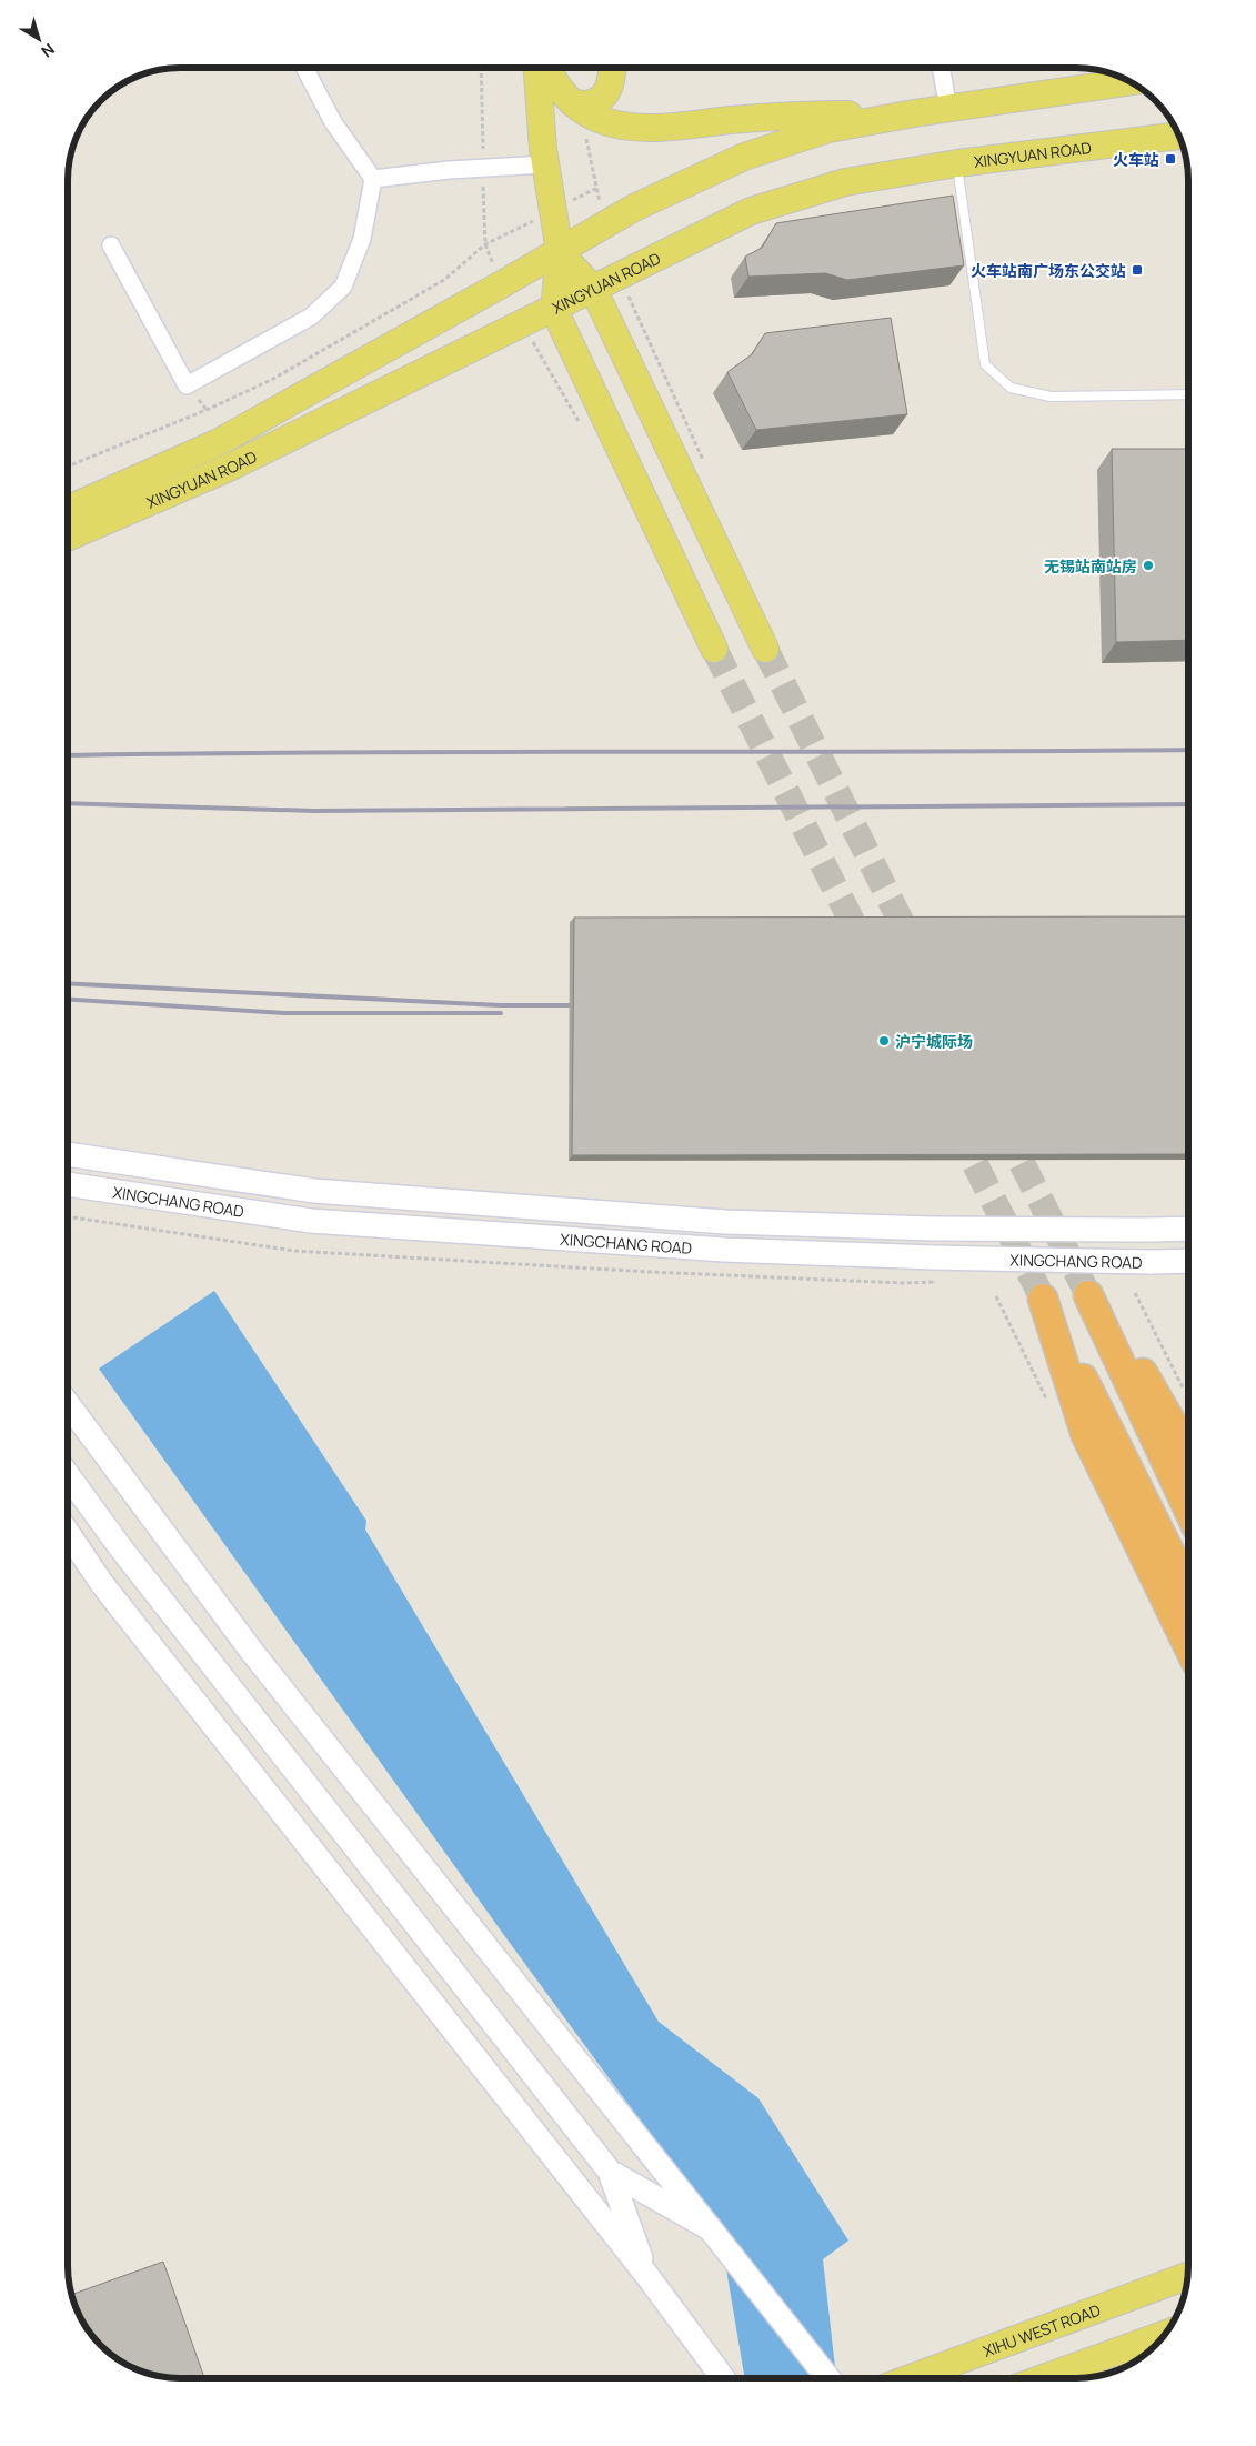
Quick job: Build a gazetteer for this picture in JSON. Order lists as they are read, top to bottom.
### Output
{
  "streets": {
    "main road": ["XINGYUAN ROAD", "XINGCHANG ROAD", "XIHU WEST ROAD"]
  },
  "places": {
    "transit": ["火车站", "火车站南广场东公交站"],
    "other": ["无锡站南站房", "沪宁城际场"]
  },
  "north": "bottom right"
}
